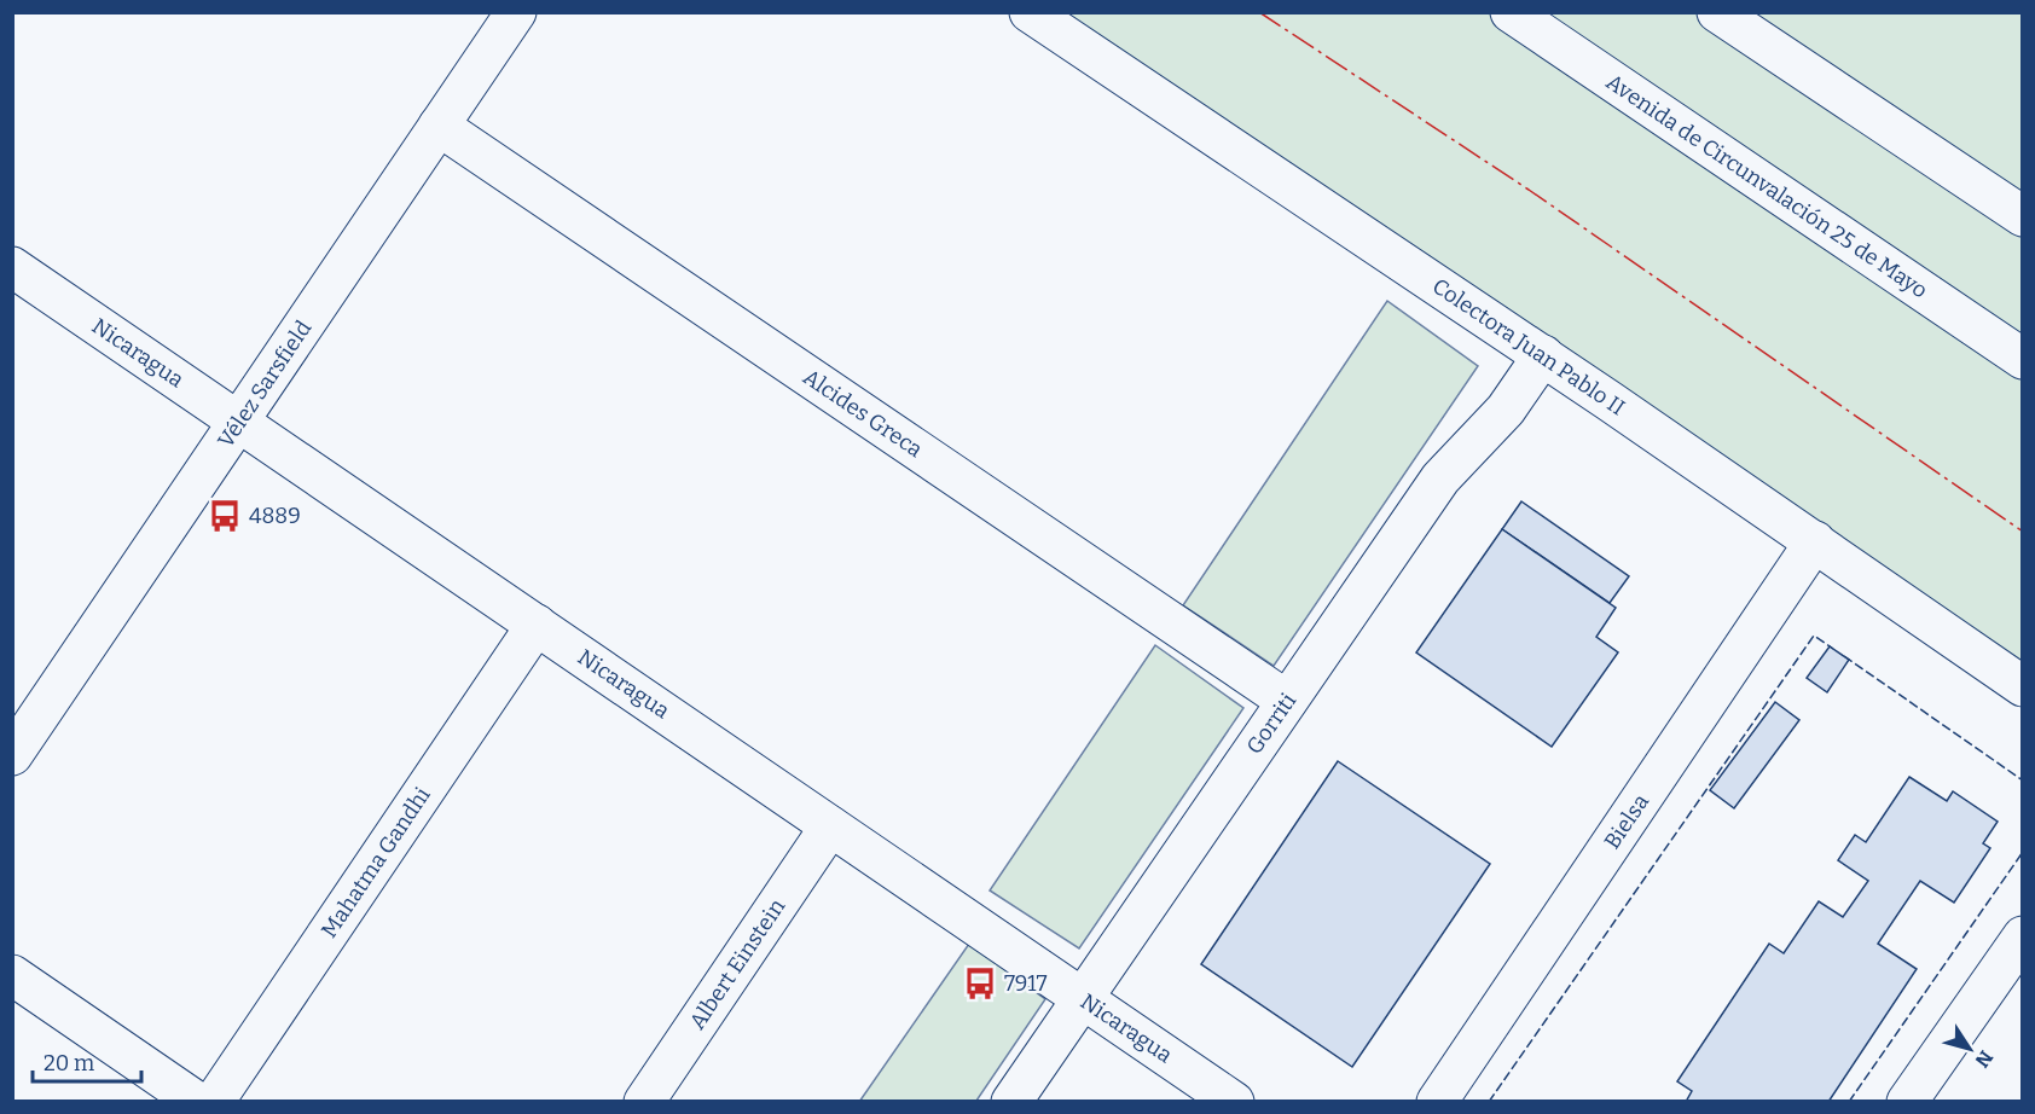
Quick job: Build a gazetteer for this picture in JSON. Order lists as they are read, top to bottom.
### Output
{
  "streets": {
    "main road": [
      "Avenida de Circunvalación 25 de Mayo",
      "Colectora Juan Pablo II",
      "Nicaragua",
      "Vélez Sarsfield",
      "Alcides Greca",
      "Gorriti",
      "Bielsa",
      "Mahatma Gandhi",
      "Albert Einstein"
    ]
  },
  "crossings": [
    ["Colectora Juan Pablo II", "Gorriti"],
    ["Colectora Juan Pablo II", "Bielsa"],
    ["Nicaragua", "Vélez Sarsfield"],
    ["Nicaragua", "Gorriti"],
    ["Nicaragua", "Mahatma Gandhi"],
    ["Nicaragua", "Albert Einstein"],
    ["Vélez Sarsfield", "Alcides Greca"],
    ["Alcides Greca", "Gorriti"]
  ],
  "places": {
    "bus stop": ["4889", "7917"]
  },
  "scale_bar": "20 m",
  "north": "bottom right"
}
